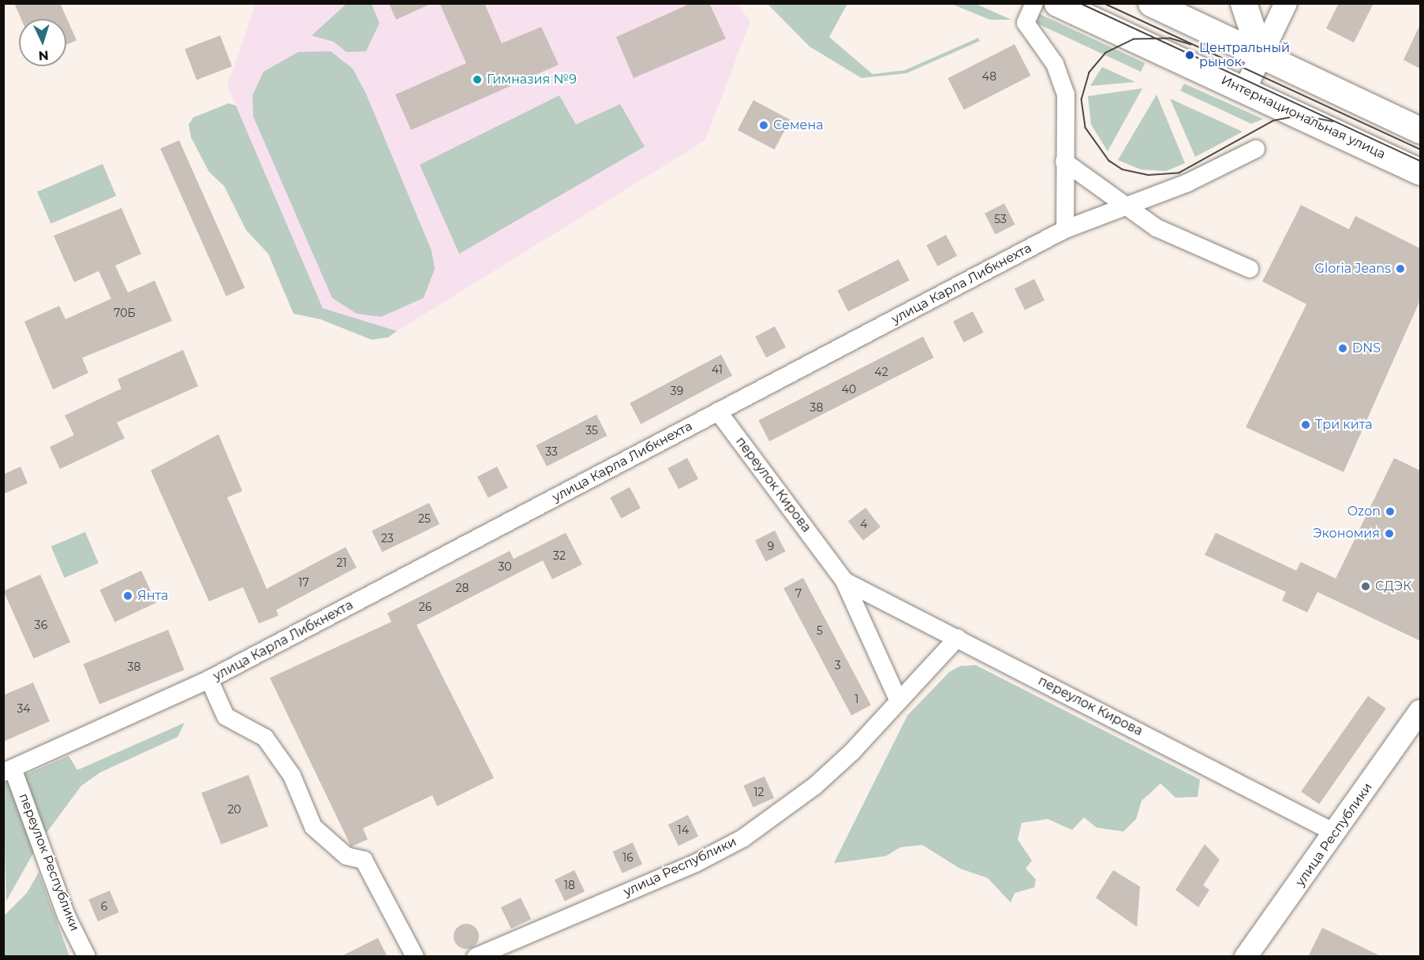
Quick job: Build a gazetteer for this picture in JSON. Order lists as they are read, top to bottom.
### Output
{
  "streets": {
    "main road": ["Интернациональная улица"],
    "street": [
      "улица Карла Либкнехта",
      "переулок Кирова",
      "улица Республики",
      "переулок Республики"
    ]
  },
  "crossings": [
    ["улица Карла Либкнехта", "переулок Кирова"],
    ["улица Карла Либкнехта", "переулок Республики"],
    ["переулок Кирова", "улица Республики"]
  ],
  "places": [
    "Центральный рынок",
    "Гимназия №9",
    "Семена",
    "Gloria Jeans",
    "DNS",
    "Три кита",
    "Ozon",
    "Экономия",
    "СДЭК",
    "Янта"
  ],
  "house_numbers": [
    "48",
    "53",
    "70Б",
    "41",
    "42",
    "40",
    "39",
    "38",
    "35",
    "33",
    "25",
    "4",
    "23",
    "9",
    "32",
    "21",
    "30",
    "17",
    "28",
    "7",
    "26",
    "36",
    "5",
    "3",
    "38",
    "1",
    "34",
    "12",
    "20",
    "14",
    "16",
    "18",
    "6"
  ],
  "north": "bottom"
}
